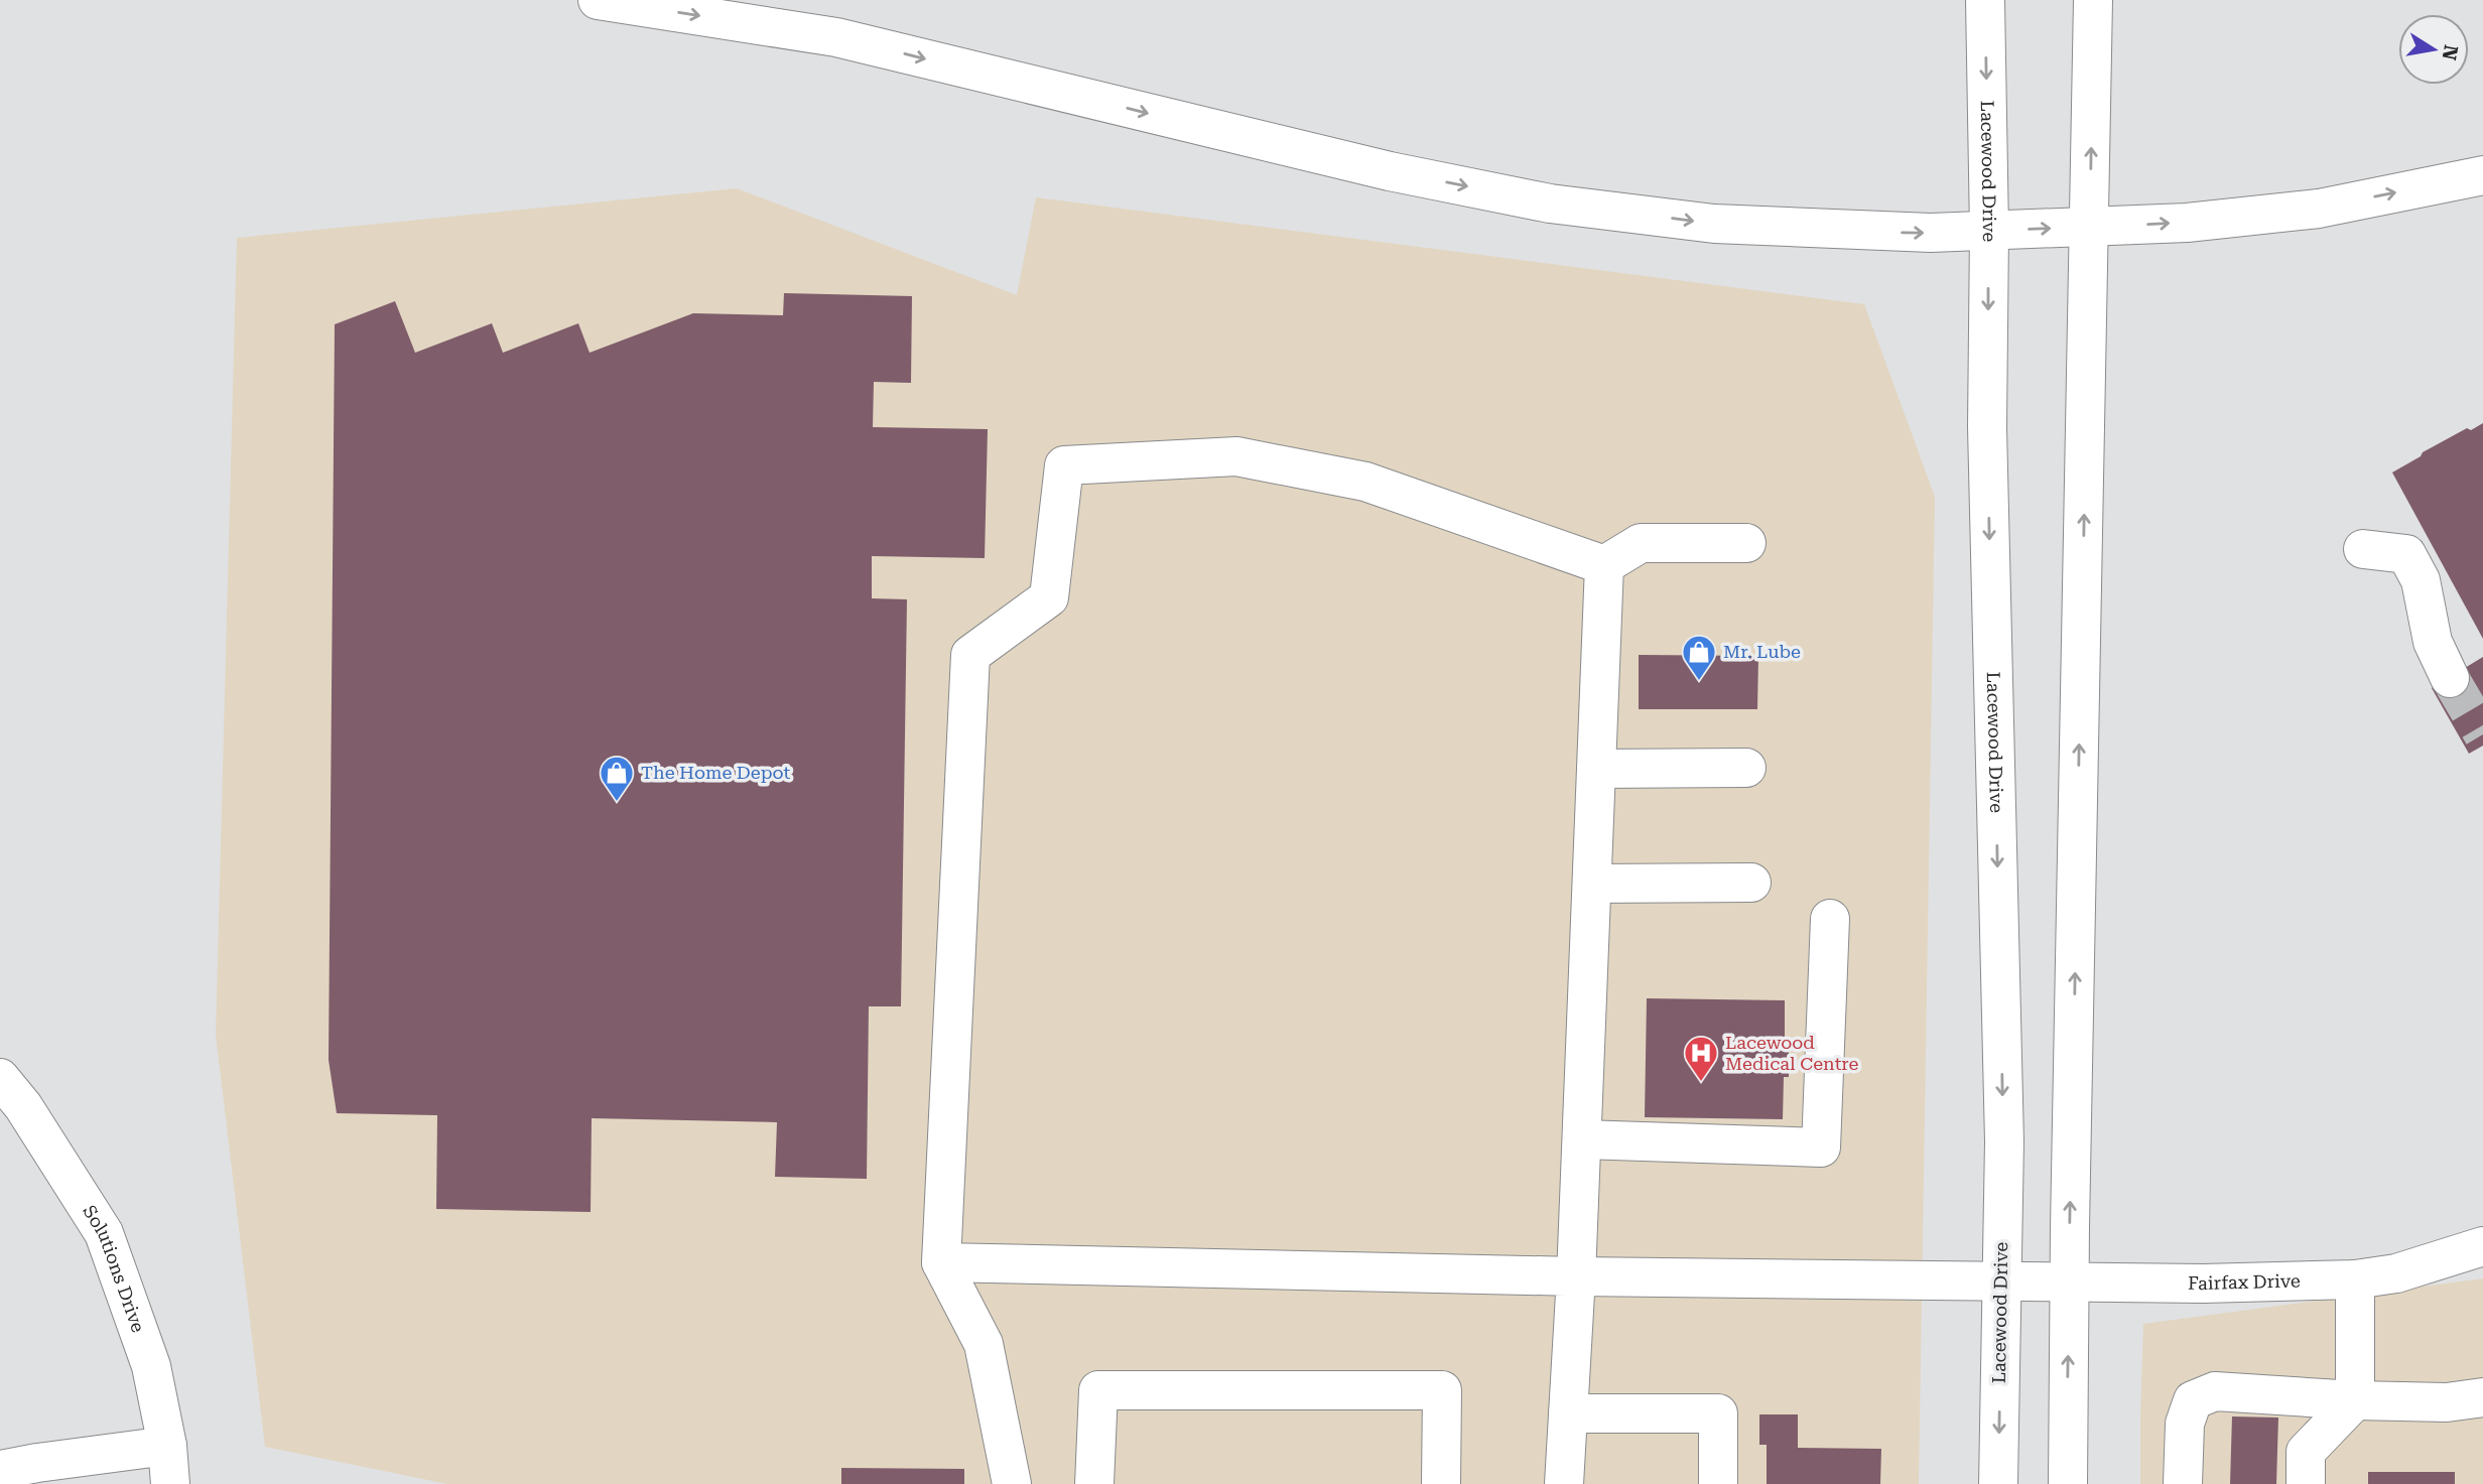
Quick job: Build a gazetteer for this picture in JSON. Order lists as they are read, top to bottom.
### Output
{
  "streets": {
    "main road": ["Lacewood Drive", "Solutions Drive", "Fairfax Drive"]
  },
  "crossings": [
    ["Lacewood Drive", "Fairfax Drive"]
  ],
  "places": {
    "shop": ["Mr. Lube", "The Home Depot"],
    "hospital": ["Lacewood Medical Centre"]
  },
  "north": "right"
}
